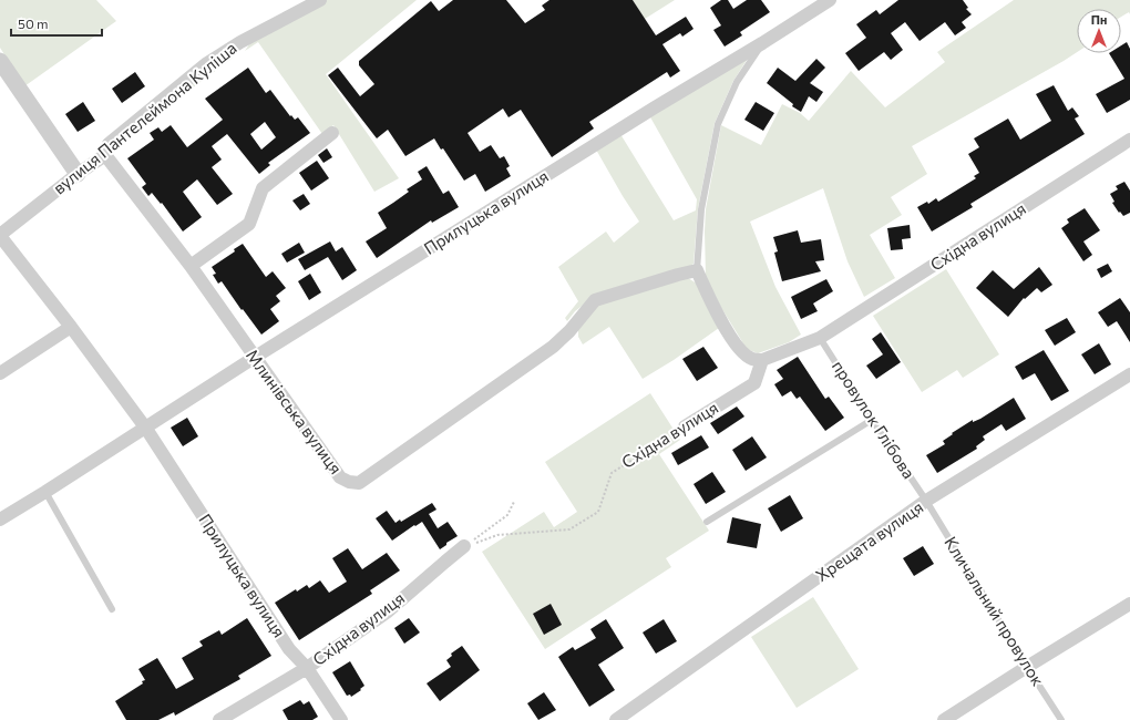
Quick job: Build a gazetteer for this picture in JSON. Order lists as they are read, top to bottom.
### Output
{
  "streets": {
    "street": [
      "вулиця Пантелеймона Куліша",
      "Прилуцька вулиця",
      "Східна вулиця",
      "Млинівська вулиця",
      "Хрещата вулиця"
    ],
    "lane": ["провулок Глібова", "Кличальний провулок"]
  },
  "crossings": [
    ["вулиця Пантелеймона Куліша", "Прилуцька вулиця"],
    ["вулиця Пантелеймона Куліша", "Млинівська вулиця"],
    ["Прилуцька вулиця", "Східна вулиця"],
    ["Прилуцька вулиця", "Млинівська вулиця"],
    ["Східна вулиця", "провулок Глібова"],
    ["провулок Глібова", "Хрещата вулиця"],
    ["провулок Глібова", "Кличальний провулок"],
    ["Хрещата вулиця", "Кличальний провулок"]
  ],
  "scale_bar": "50 m",
  "north": "top"
}
